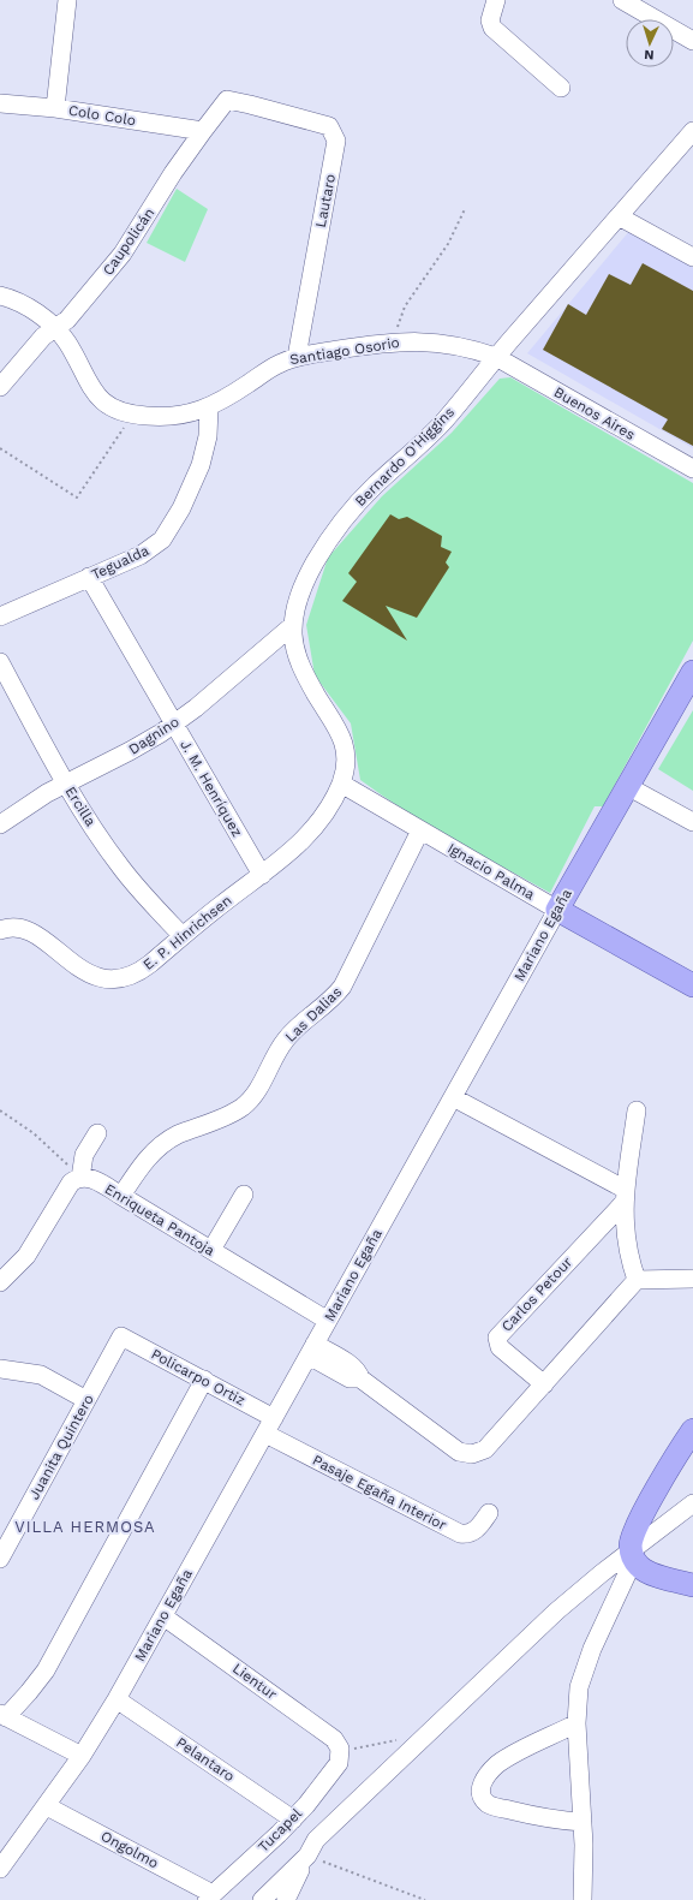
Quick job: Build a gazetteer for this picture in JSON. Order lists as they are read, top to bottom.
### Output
{
  "streets": {
    "main road": ["Ignacio Palma", "Mariano Egaña"],
    "street": [
      "Colo Colo",
      "Lautaro",
      "Caupolicán",
      "Santiago Osorio",
      "Buenos Aires",
      "Bernardo O'Higgins",
      "Tegualda",
      "Dagnino",
      "J. M. Henríquez",
      "Ercilla",
      "E. P. Hinrichsen",
      "Las Dalias",
      "Enriqueta Pantoja",
      "Carlos Petour",
      "Policarpo Ortiz",
      "Juanita Quintero",
      "Pasaje Egaña Interior",
      "Lientur",
      "Pelantaro",
      "Tucapel",
      "Ongolmo"
    ]
  },
  "crossings": [
    ["Colo Colo", "Caupolicán"],
    ["Lautaro", "Caupolicán"],
    ["Lautaro", "Santiago Osorio"],
    ["Caupolicán", "Santiago Osorio"],
    ["Santiago Osorio", "Buenos Aires"],
    ["Santiago Osorio", "Bernardo O'Higgins"],
    ["Santiago Osorio", "Tegualda"],
    ["Buenos Aires", "Bernardo O'Higgins"],
    ["Bernardo O'Higgins", "Dagnino"],
    ["Bernardo O'Higgins", "Ignacio Palma"],
    ["Bernardo O'Higgins", "E. P. Hinrichsen"],
    ["Tegualda", "J. M. Henríquez"],
    ["Dagnino", "J. M. Henríquez"],
    ["Dagnino", "Ercilla"],
    ["J. M. Henríquez", "E. P. Hinrichsen"],
    ["Ercilla", "E. P. Hinrichsen"],
    ["Ignacio Palma", "E. P. Hinrichsen"],
    ["Ignacio Palma", "Mariano Egaña"],
    ["Ignacio Palma", "Las Dalias"],
    ["Mariano Egaña", "Enriqueta Pantoja"],
    ["Mariano Egaña", "Policarpo Ortiz"],
    ["Mariano Egaña", "Pasaje Egaña Interior"],
    ["Mariano Egaña", "Lientur"],
    ["Mariano Egaña", "Pelantaro"],
    ["Mariano Egaña", "Ongolmo"],
    ["Las Dalias", "Enriqueta Pantoja"],
    ["Policarpo Ortiz", "Juanita Quintero"],
    ["Lientur", "Tucapel"],
    ["Pelantaro", "Tucapel"],
    ["Tucapel", "Ongolmo"]
  ],
  "districts": ["VILLA HERMOSA"],
  "north": "bottom"
}
